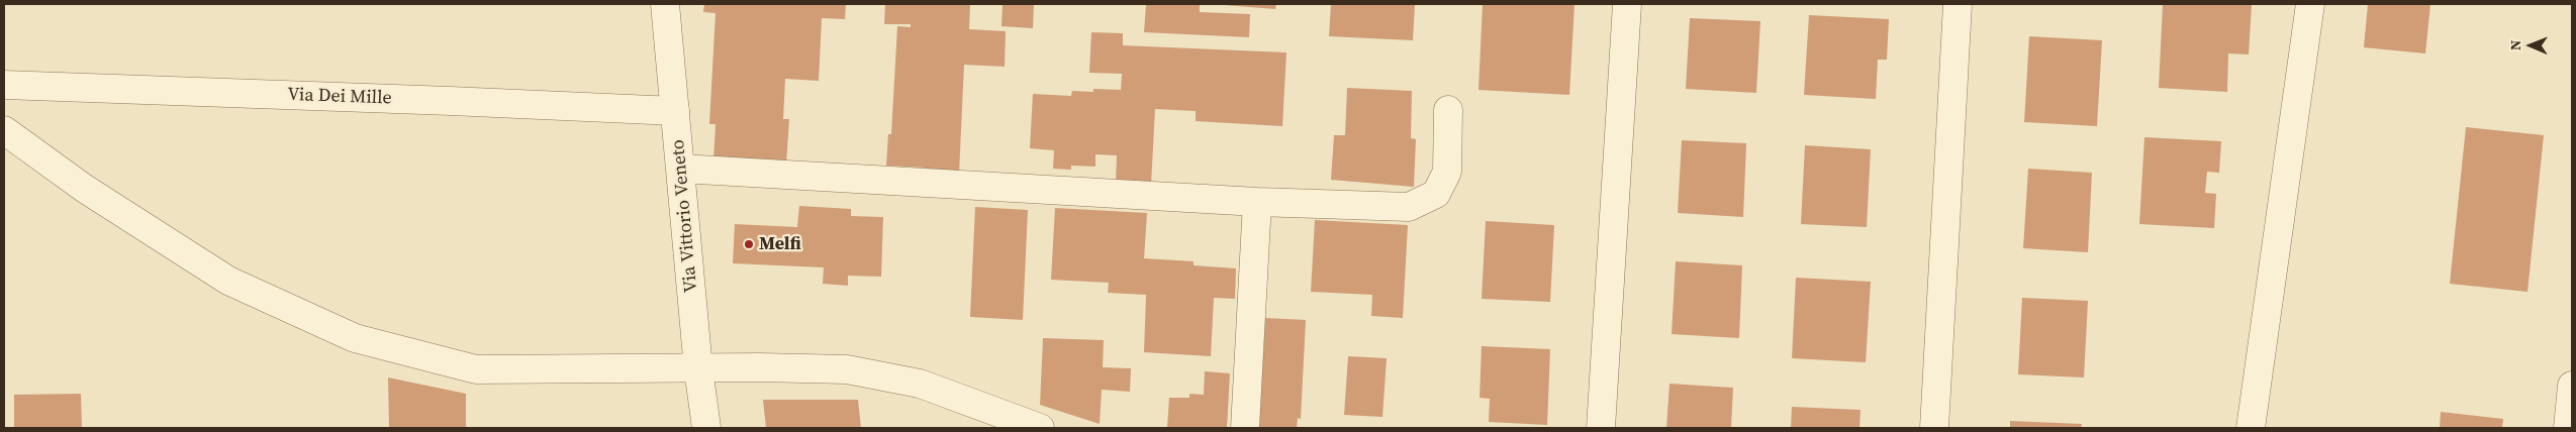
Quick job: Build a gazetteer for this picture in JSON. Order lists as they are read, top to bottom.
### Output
{
  "streets": {
    "street": ["Via Dei Mille", "Via Vittorio Veneto"]
  },
  "crossings": [
    ["Via Dei Mille", "Via Vittorio Veneto"]
  ],
  "places": ["Melfi"],
  "north": "left"
}
